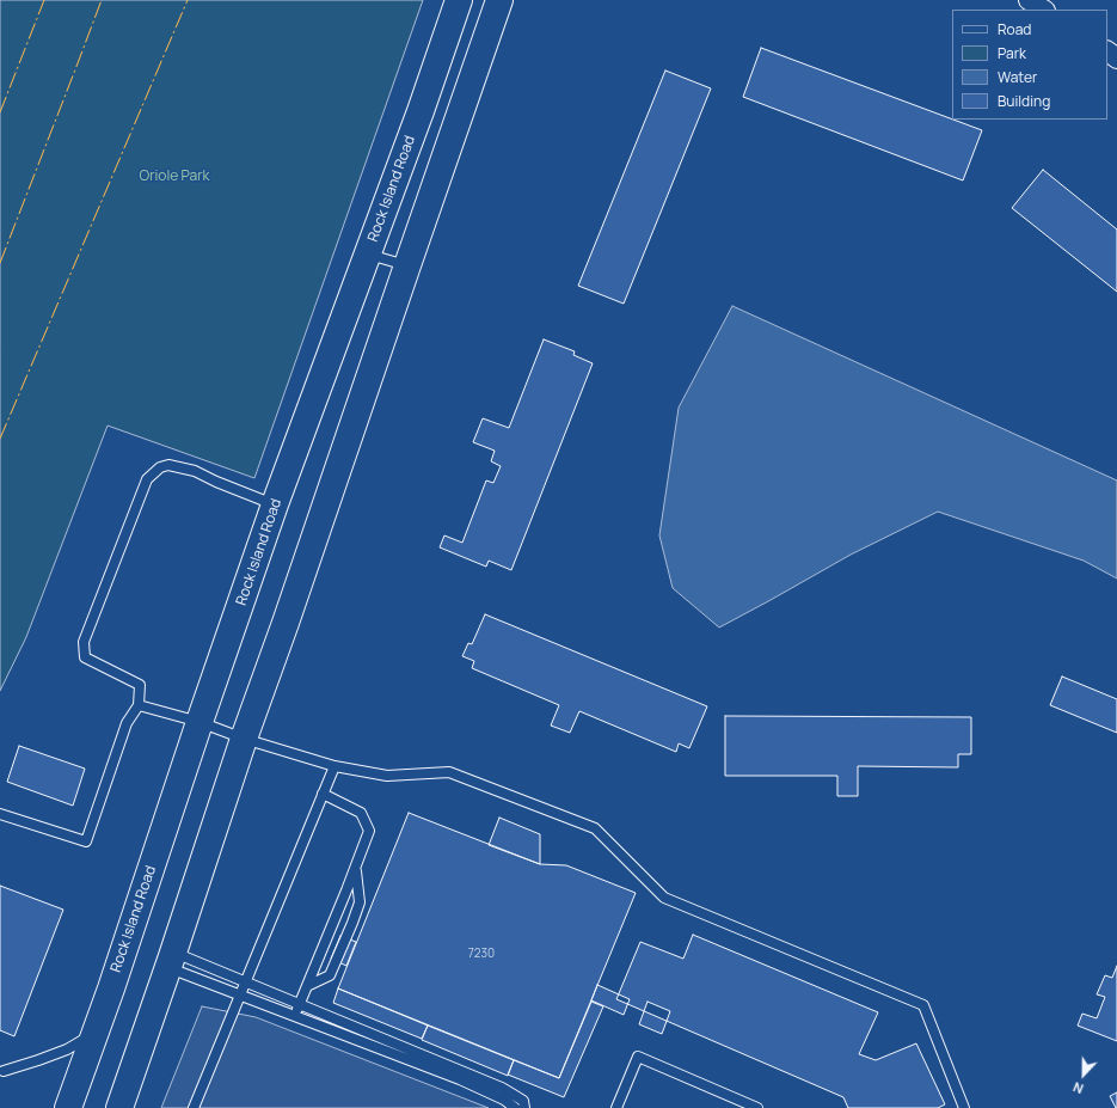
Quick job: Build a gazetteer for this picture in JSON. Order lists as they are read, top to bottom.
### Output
{
  "streets": {
    "main road": ["Rock Island Road"]
  },
  "parks": ["Oriole Park"],
  "house_numbers": ["7230"],
  "legend": [
    "Road",
    "Park",
    "Water",
    "Building"
  ],
  "north": "bottom"
}
